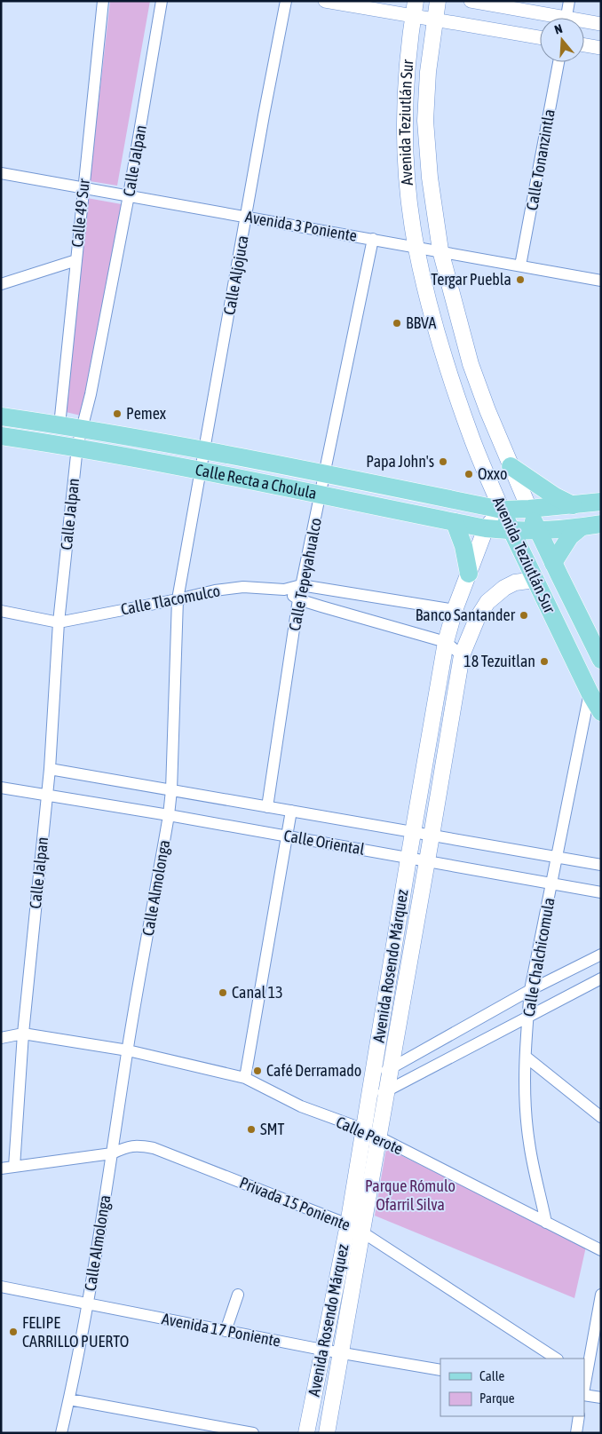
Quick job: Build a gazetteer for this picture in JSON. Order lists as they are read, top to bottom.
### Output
{
  "streets": {
    "main road": ["Avenida Teziutlán Sur", "Calle Recta a Cholula", "Avenida Rosendo Márquez"],
    "street": [
      "Calle Tonanzintla",
      "Calle Jalpan",
      "Calle 49 Sur",
      "Avenida 3 Poniente",
      "Calle Aljojuca",
      "Calle Tepeyahualco",
      "Calle Tlacomulco",
      "Calle Oriental",
      "Calle Almolonga",
      "Calle Chalchicomula",
      "Calle Perote",
      "Privada 15 Poniente",
      "Avenida 17 Poniente"
    ]
  },
  "crossings": [
    ["Avenida Teziutlán Sur", "Avenida 3 Poniente"],
    ["Avenida Teziutlán Sur", "Calle Recta a Cholula"],
    ["Avenida Teziutlán Sur", "Calle Chalchicomula"],
    ["Avenida Teziutlán Sur", "Avenida Rosendo Márquez"],
    ["Calle Tonanzintla", "Avenida 3 Poniente"],
    ["Calle Jalpan", "Avenida 3 Poniente"],
    ["Calle Jalpan", "Calle Recta a Cholula"],
    ["Calle Jalpan", "Calle Tlacomulco"],
    ["Calle Jalpan", "Calle Oriental"],
    ["Calle Jalpan", "Calle Perote"],
    ["Calle Jalpan", "Privada 15 Poniente"],
    ["Calle 49 Sur", "Avenida 3 Poniente"],
    ["Calle 49 Sur", "Calle Recta a Cholula"],
    ["Avenida 3 Poniente", "Calle Aljojuca"],
    ["Avenida 3 Poniente", "Calle Tepeyahualco"],
    ["Calle Aljojuca", "Calle Recta a Cholula"],
    ["Calle Aljojuca", "Calle Almolonga"],
    ["Calle Recta a Cholula", "Calle Tepeyahualco"],
    ["Calle Recta a Cholula", "Calle Almolonga"],
    ["Calle Recta a Cholula", "Avenida Rosendo Márquez"],
    ["Calle Tepeyahualco", "Calle Tlacomulco"],
    ["Calle Tepeyahualco", "Calle Oriental"],
    ["Calle Tlacomulco", "Calle Almolonga"],
    ["Calle Tlacomulco", "Avenida Rosendo Márquez"],
    ["Calle Oriental", "Calle Almolonga"],
    ["Calle Oriental", "Calle Chalchicomula"],
    ["Calle Oriental", "Avenida Rosendo Márquez"],
    ["Calle Almolonga", "Calle Perote"],
    ["Calle Almolonga", "Privada 15 Poniente"],
    ["Calle Almolonga", "Avenida 17 Poniente"],
    ["Calle Chalchicomula", "Calle Perote"],
    ["Avenida Rosendo Márquez", "Calle Perote"],
    ["Avenida Rosendo Márquez", "Privada 15 Poniente"],
    ["Avenida Rosendo Márquez", "Avenida 17 Poniente"]
  ],
  "parks": ["Parque Rómulo Ofarril Silva"],
  "places": [
    "Tergar Puebla",
    "BBVA",
    "Pemex",
    "Papa John's",
    "Oxxo",
    "Banco Santander",
    "18 Tezuitlan",
    "Canal 13",
    "Café Derramado",
    "SMT",
    "FELIPE CARRILLO PUERTO"
  ],
  "legend": ["Calle", "Parque"],
  "north": "top"
}
